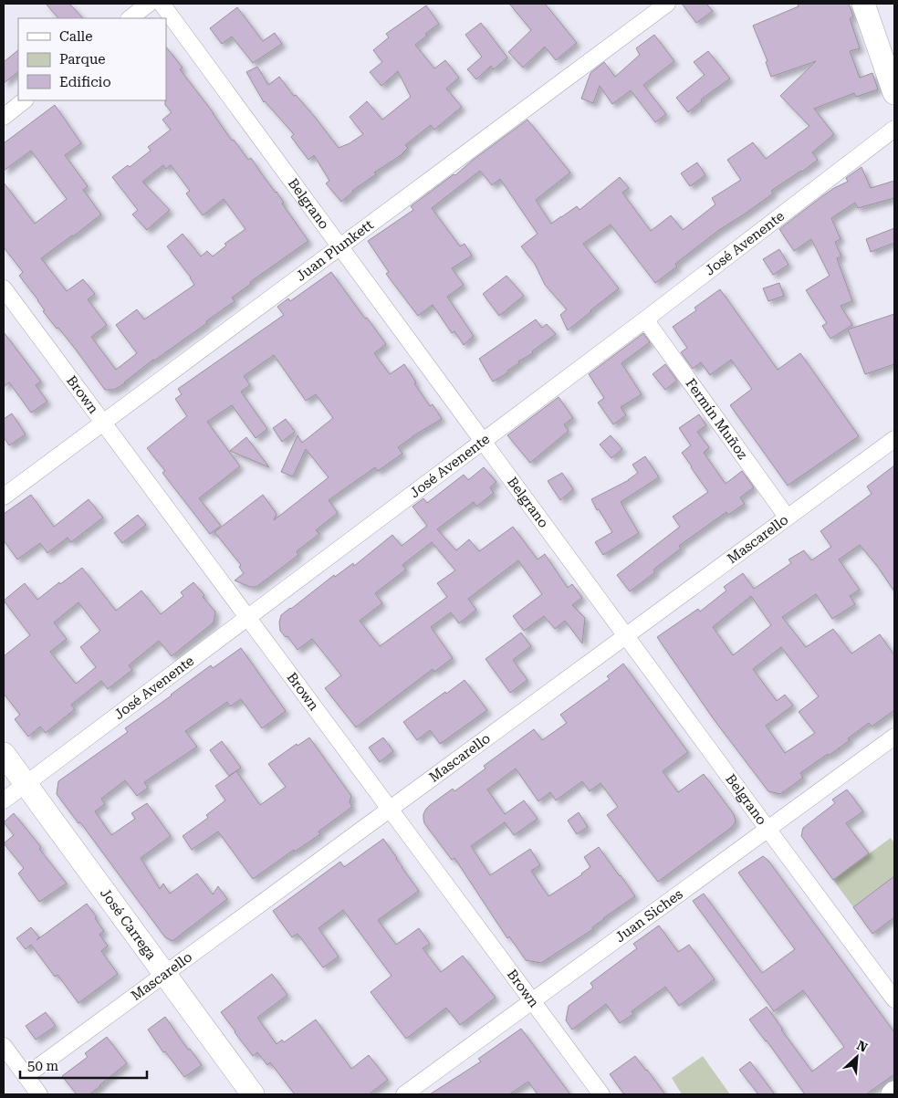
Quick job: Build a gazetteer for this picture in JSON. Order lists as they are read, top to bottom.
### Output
{
  "streets": {
    "main road": ["José Carrega"],
    "street": [
      "Belgrano",
      "José Avenente",
      "Juan Plunkett",
      "Brown",
      "Fermín Muñoz",
      "Mascarello",
      "Juan Siches"
    ]
  },
  "crossings": [
    ["Belgrano", "José Avenente"],
    ["Belgrano", "Juan Plunkett"],
    ["Belgrano", "Mascarello"],
    ["Belgrano", "Juan Siches"],
    ["José Avenente", "Brown"],
    ["José Avenente", "Fermín Muñoz"],
    ["José Avenente", "José Carrega"],
    ["Juan Plunkett", "Brown"],
    ["Brown", "Mascarello"],
    ["Brown", "Juan Siches"],
    ["Fermín Muñoz", "Mascarello"],
    ["Mascarello", "José Carrega"]
  ],
  "legend": ["Calle", "Parque", "Edificio"],
  "scale_bar": "50 m",
  "north": "top right"
}
